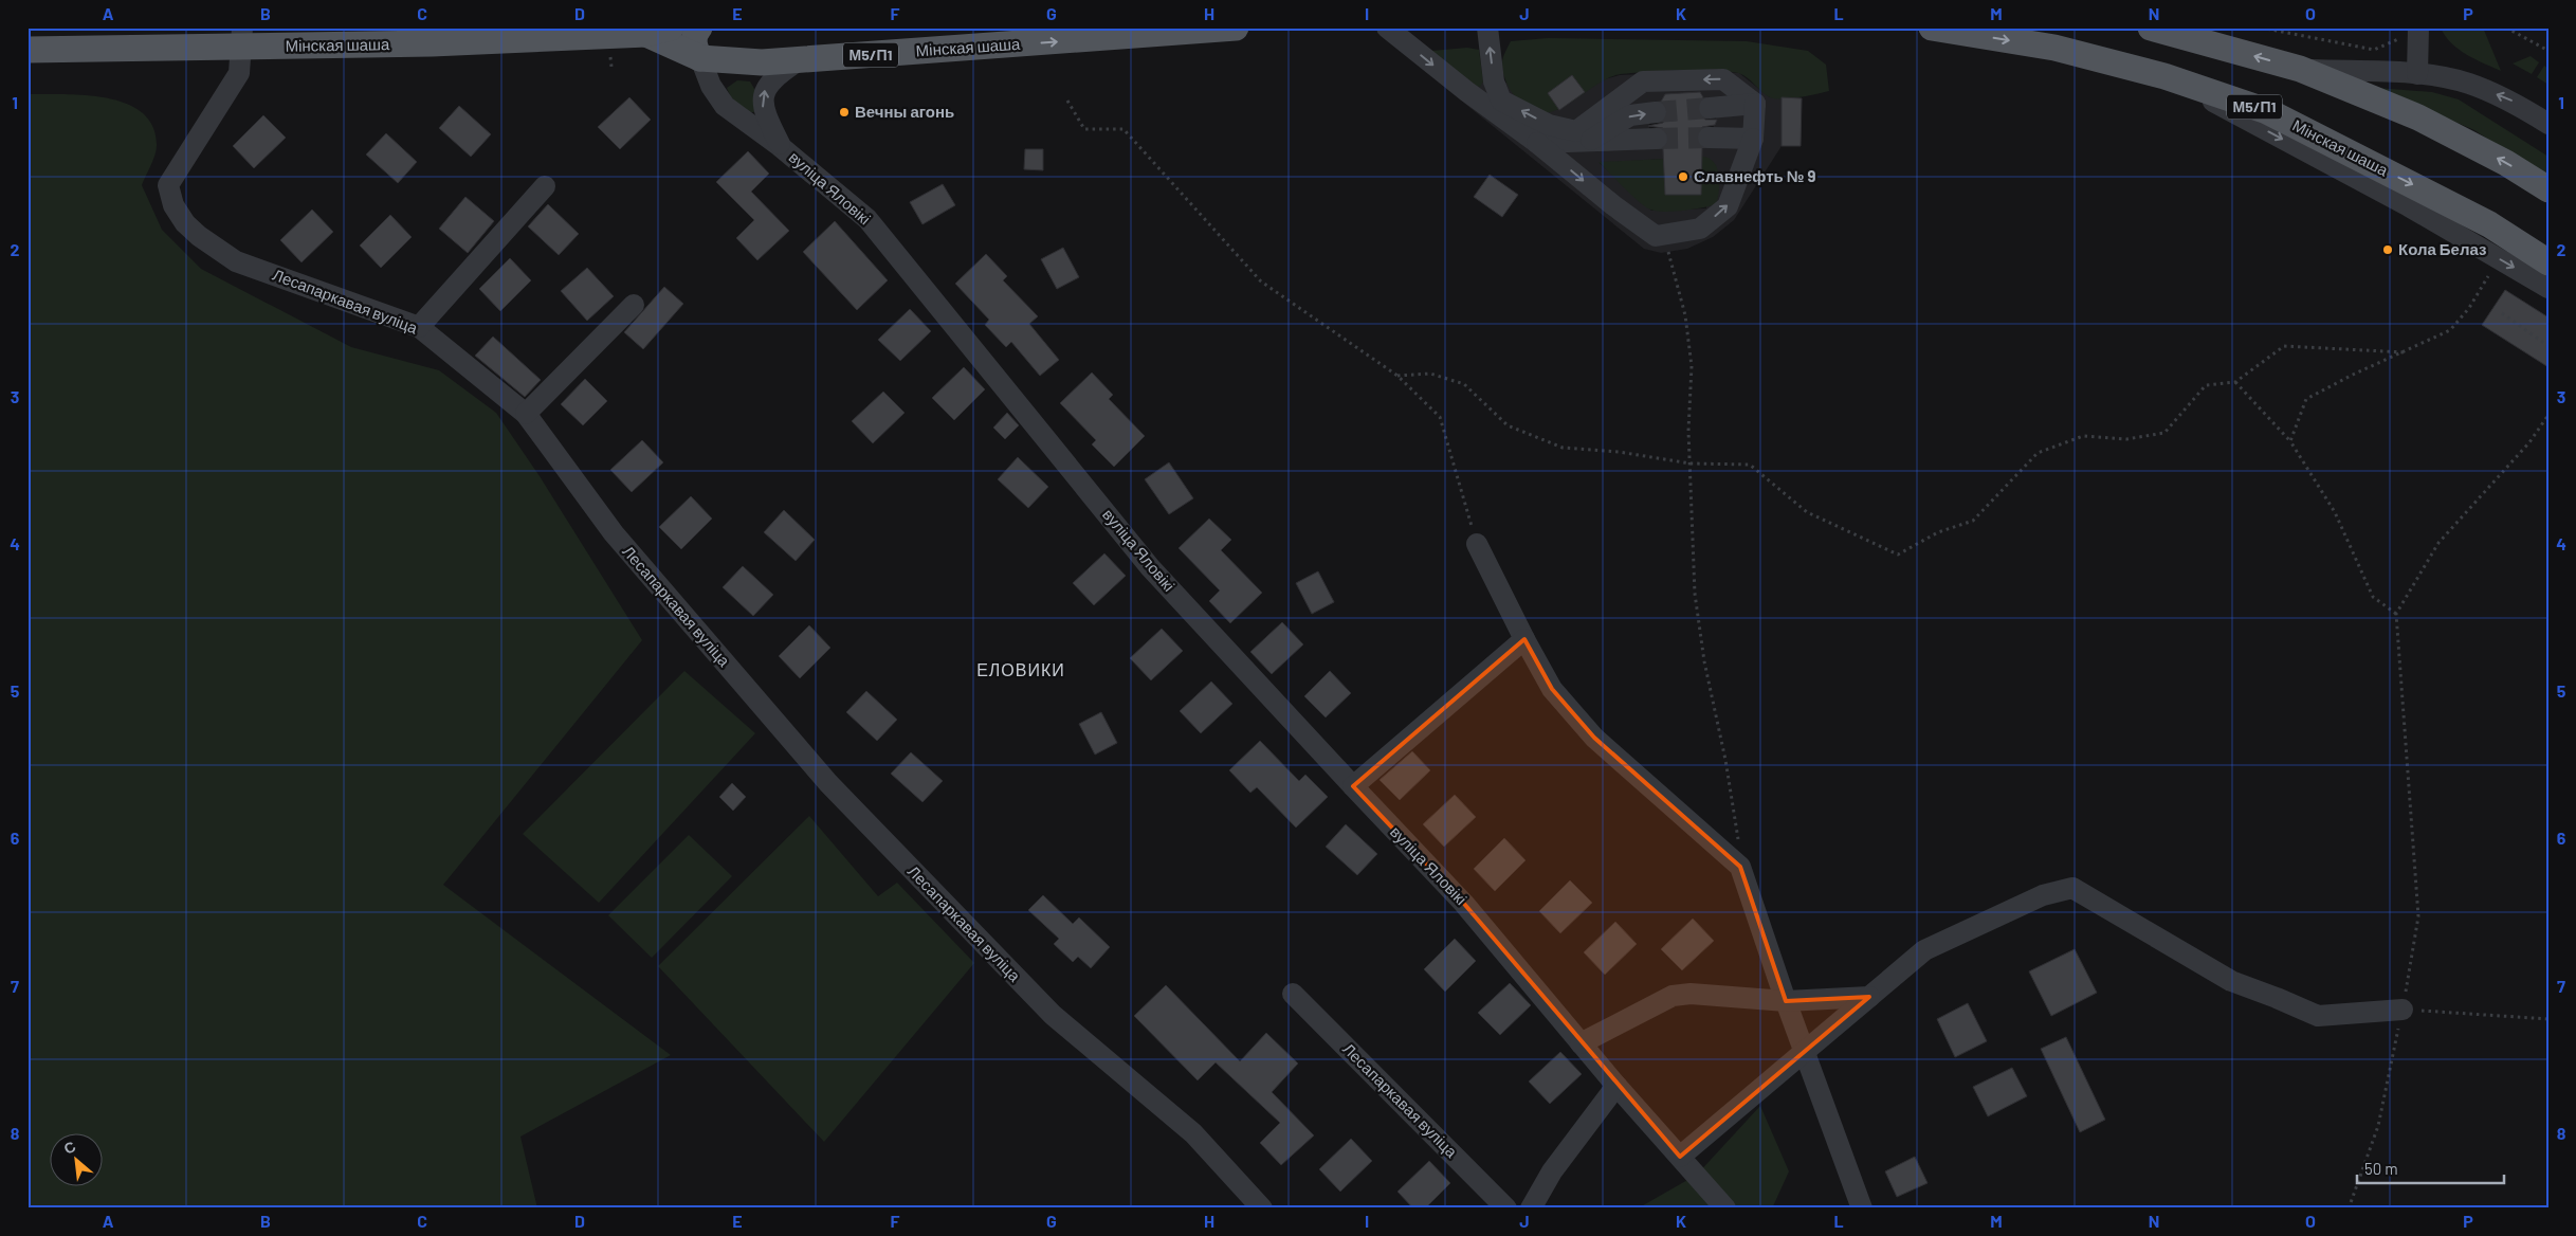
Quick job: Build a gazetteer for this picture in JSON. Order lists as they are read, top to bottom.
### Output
{
  "streets": {
    "main road": ["Мінская шаша", "М5/П1"],
    "street": ["вуліца Яловікі", "Лесапаркавая вуліца"]
  },
  "crossings": [
    ["Мінская шаша", "М5/П1"],
    ["Мінская шаша", "вуліца Яловікі"],
    ["Мінская шаша", "Лесапаркавая вуліца"],
    ["М5/П1", "вуліца Яловікі"]
  ],
  "districts": ["ЕЛОВИКИ"],
  "places": ["Вечны агонь", "Славнефть № 9", "Кола Белаз"],
  "scale_bar": "50 m",
  "north": "top left",
  "grid": {
    "columns": [
      "A",
      "B",
      "C",
      "D",
      "E",
      "F",
      "G",
      "H",
      "I",
      "J",
      "K",
      "L",
      "M",
      "N",
      "O",
      "P"
    ],
    "rows": [
      "1",
      "2",
      "3",
      "4",
      "5",
      "6",
      "7",
      "8"
    ]
  }
}
